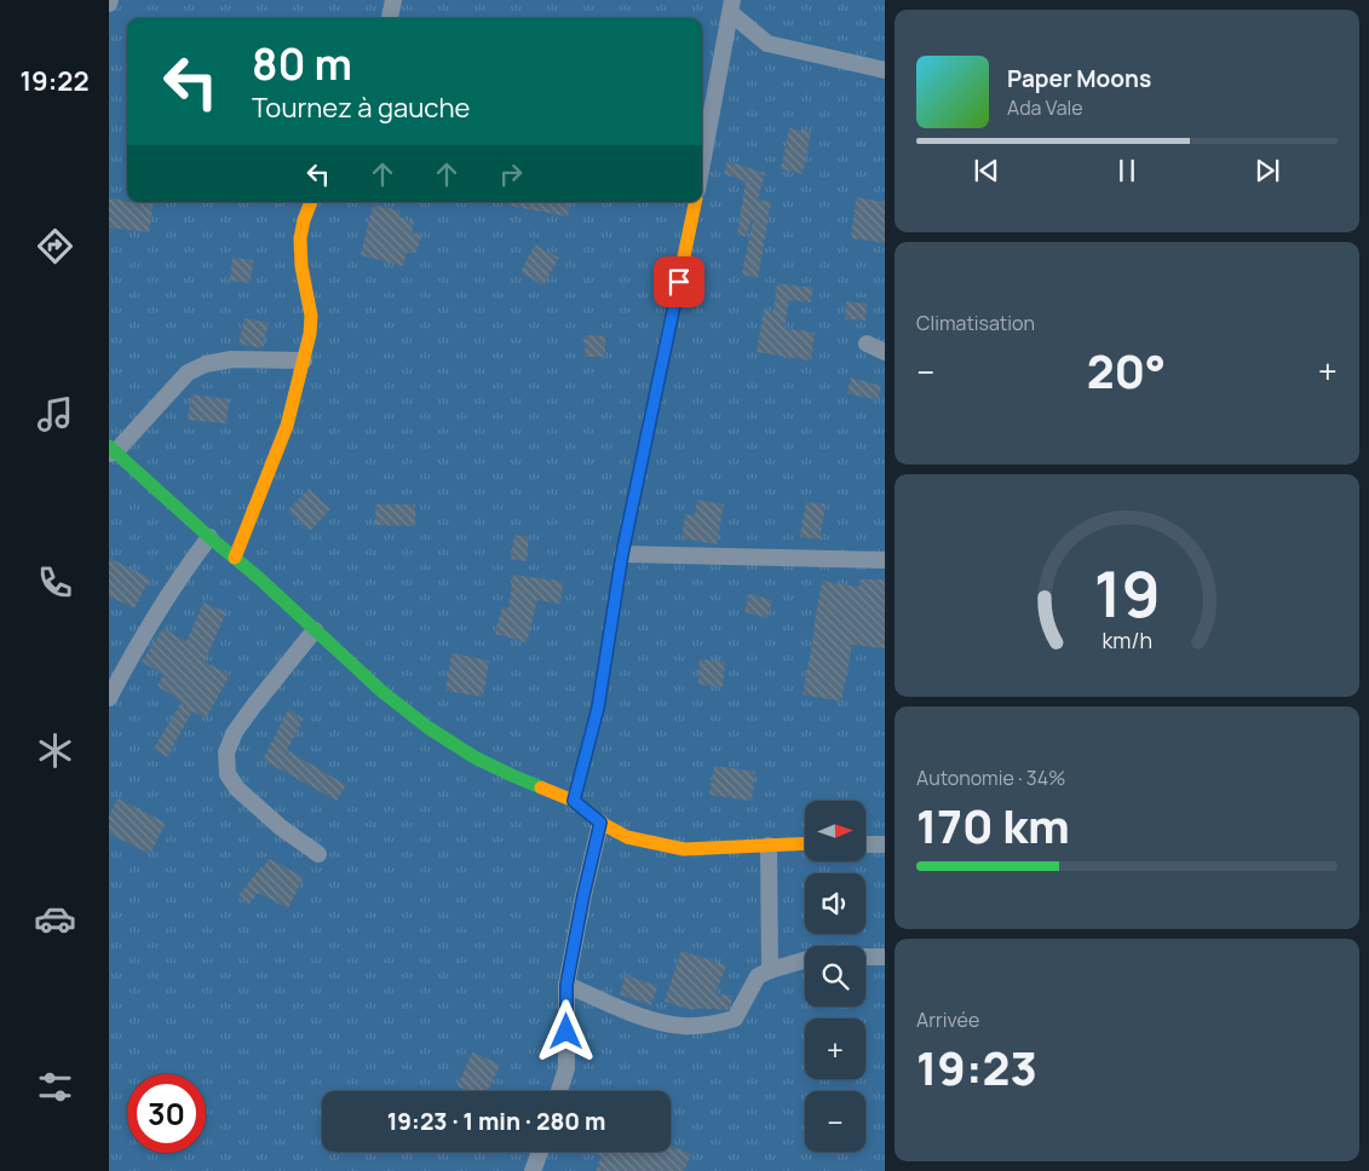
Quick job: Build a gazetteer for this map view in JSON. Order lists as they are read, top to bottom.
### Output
{
  "north": "right",
  "page": {
    "tabs": "19:22",
    "turn": ["80 m", "Tournez à gauche"],
    "song": ["Paper Moons", "Ada Vale"],
    "tile": [
      "Climatisation",
      ["Autonomie · 34%", "170 km"],
      ["Arrivée", "19:23"]
    ],
    "heat": ["−", "20°", "+"],
    "map_buttons": ["+", "−"],
    "limit": "30",
    "trip": "19:23 · 1 min · 280 m",
    "gauge": ["19", "km/h"]
  }
}
